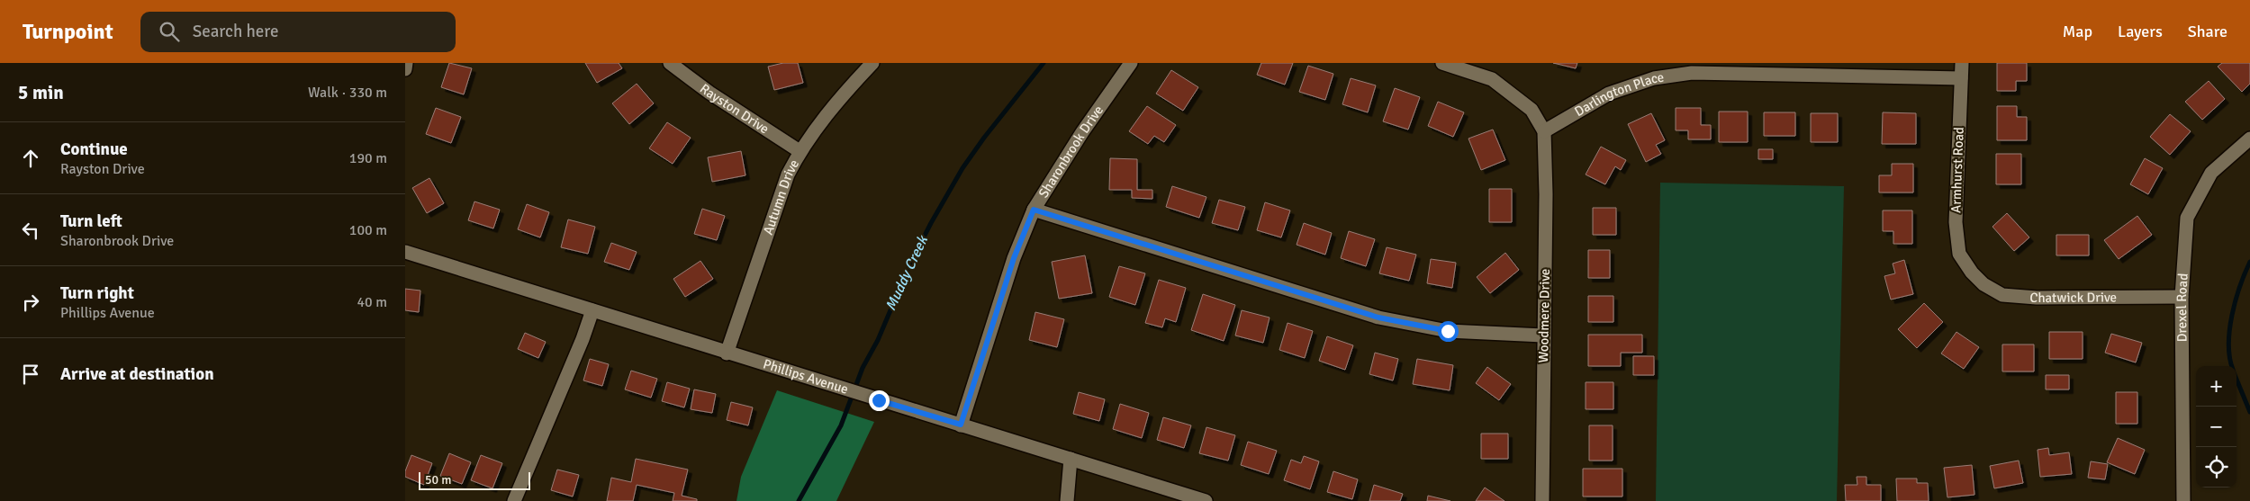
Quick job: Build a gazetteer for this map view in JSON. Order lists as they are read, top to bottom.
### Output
{
  "streets": {
    "street": [
      "Darlington Place",
      "Rayston Drive",
      "Sharonbrook Drive",
      "Armhurst Road",
      "Autumn Drive",
      "Chatwick Drive",
      "Drexel Road",
      "Woodmere Drive",
      "Phillips Avenue"
    ]
  },
  "crossings": [
    ["Darlington Place", "Armhurst Road"],
    ["Darlington Place", "Woodmere Drive"],
    ["Rayston Drive", "Autumn Drive"],
    ["Sharonbrook Drive", "Phillips Avenue"],
    ["Armhurst Road", "Chatwick Drive"],
    ["Autumn Drive", "Phillips Avenue"],
    ["Chatwick Drive", "Drexel Road"]
  ],
  "water": ["Muddy Creek"],
  "scale_bar": "50 m",
  "page": {
    "header": "Turnpoint",
    "search": "Search here",
    "nav": ["Map", "Layers", "Share"],
    "heading": ["5 min", "Walk · 330 m"],
    "list": [
      ["Continue", "Rayston Drive", "190 m"],
      ["Turn left", "Sharonbrook Drive", "100 m"],
      ["Turn right", "Phillips Avenue", "40 m"],
      "Arrive at destination"
    ],
    "map_buttons": ["+", "−"],
    "scale": "50 m"
  }
}
